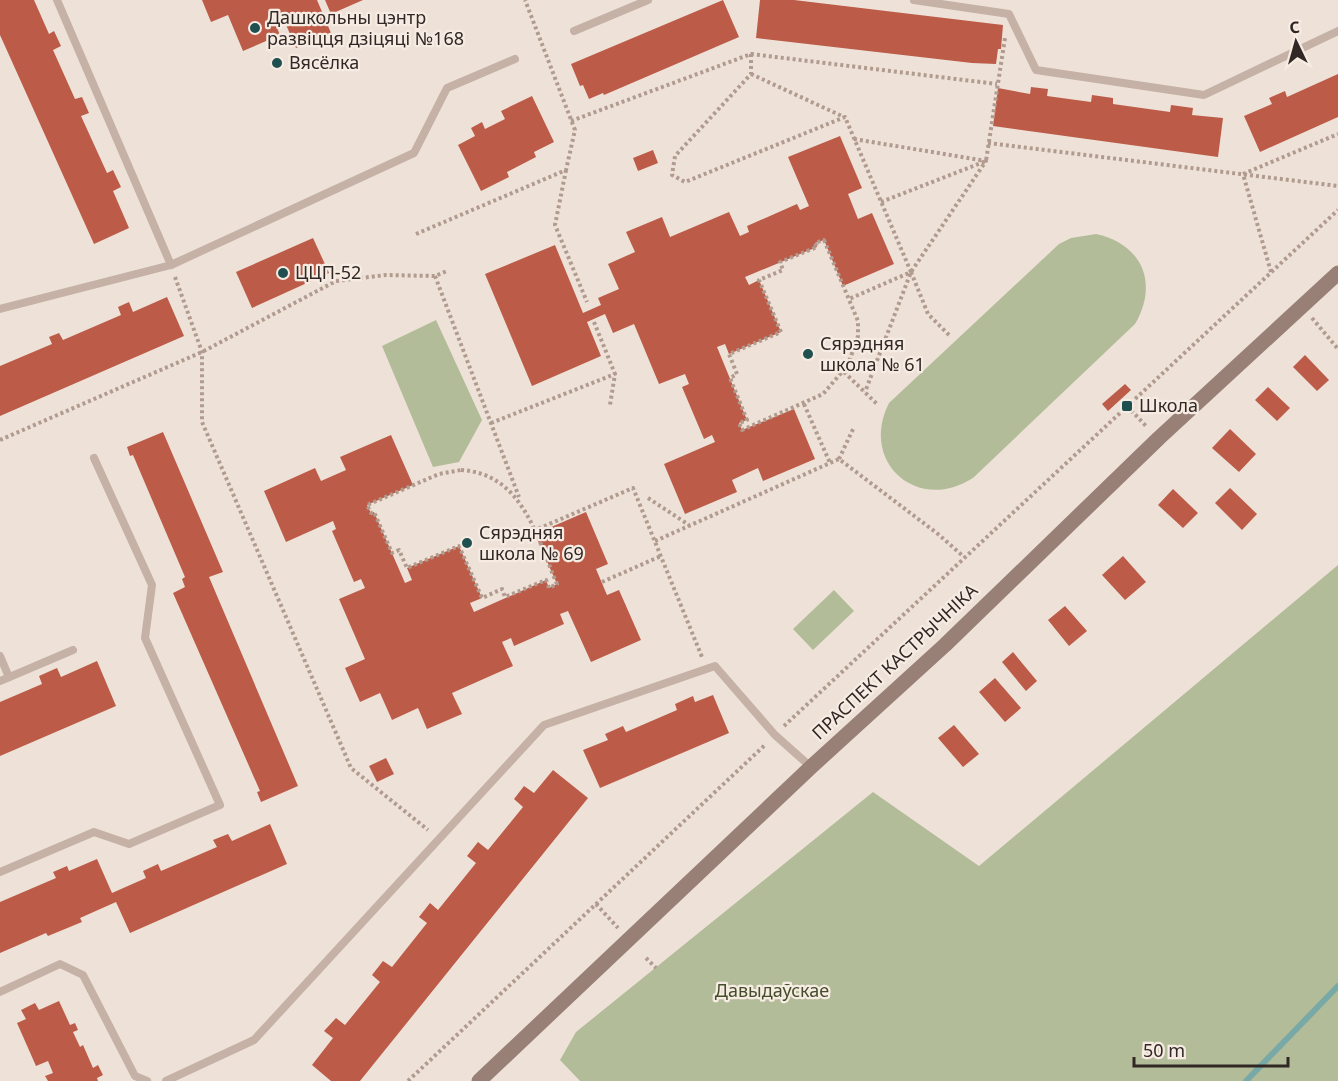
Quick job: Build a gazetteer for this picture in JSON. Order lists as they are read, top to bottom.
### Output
{
  "streets": {
    "main road": ["ПРАСПЕКТ КАСТРЫЧНІКА"]
  },
  "parks": ["Давыдаўскае"],
  "places": {
    "other": [
      "Дашкольны цэнтр развіцця дзіцяці №168",
      "Вясёлка",
      "ЦЦП-52",
      "Сярэдняя школа № 61",
      "Сярэдняя школа № 69"
    ],
    "transit": ["Школа"]
  },
  "scale_bar": "50 m",
  "north": "top"
}
